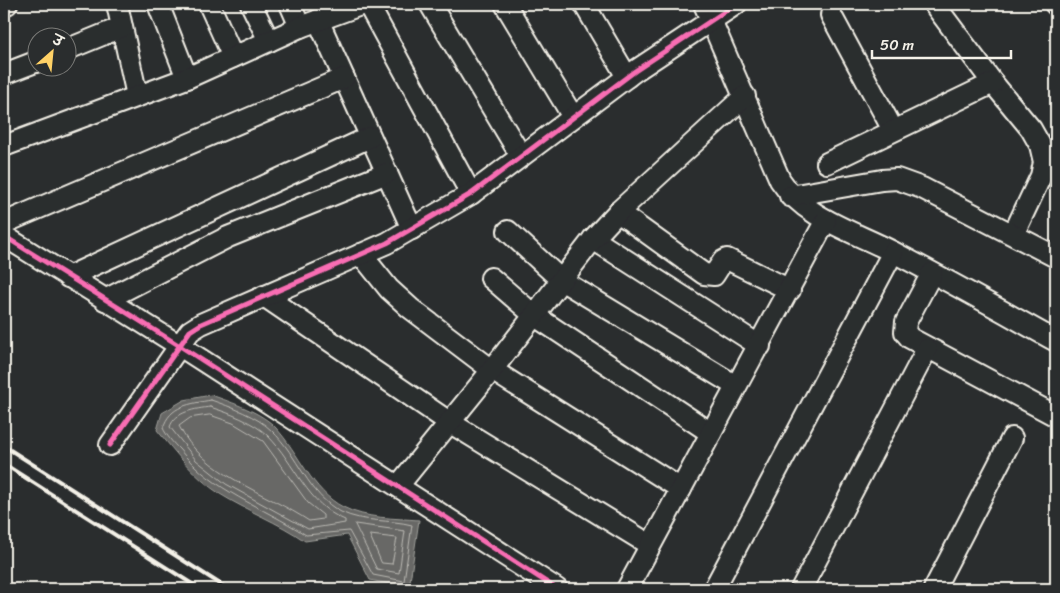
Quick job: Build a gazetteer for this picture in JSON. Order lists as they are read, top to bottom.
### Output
{
  "scale_bar": "50 m",
  "north": "top right"
}
